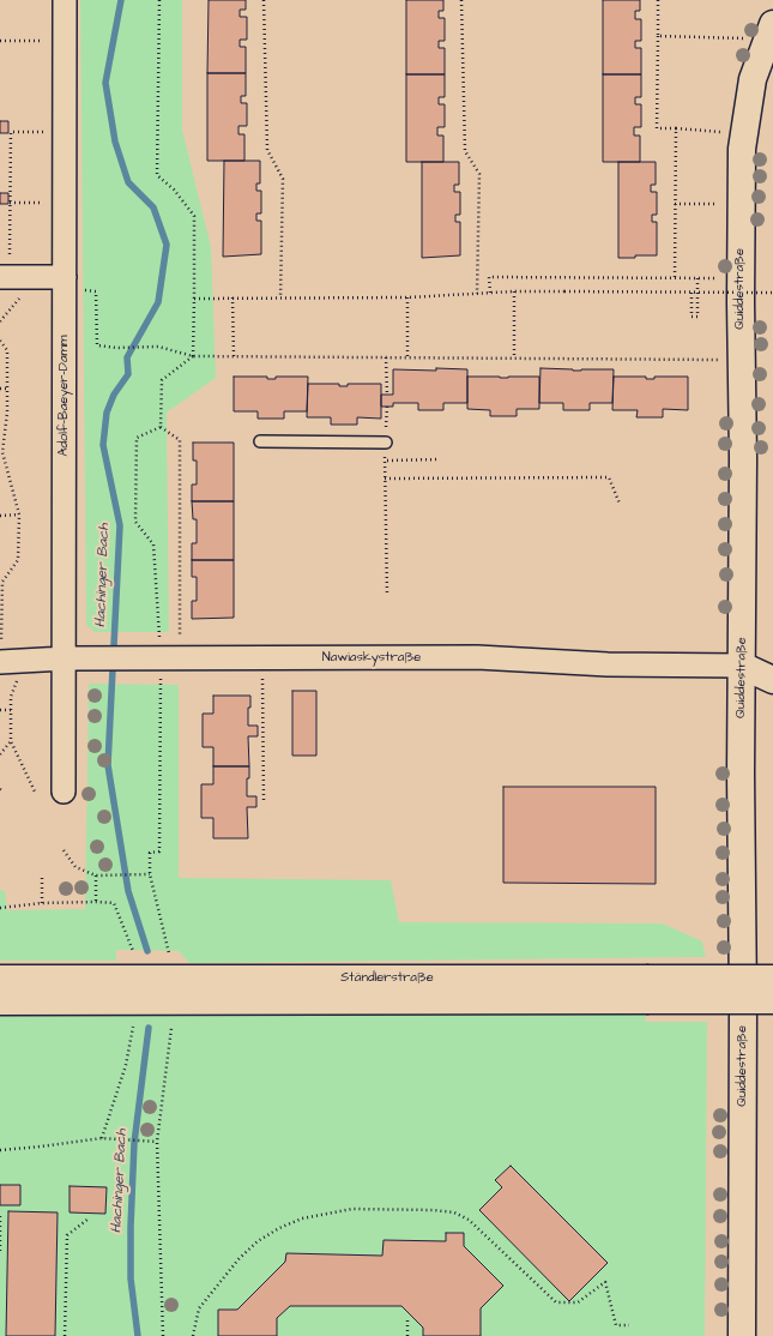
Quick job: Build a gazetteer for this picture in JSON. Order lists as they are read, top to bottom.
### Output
{
  "streets": {
    "main road": ["Quiddestraße", "Ständlerstraße"],
    "street": ["Adolf-Baeyer-Damm", "Nawiaskystraße"]
  },
  "crossings": [
    ["Quiddestraße", "Nawiaskystraße"],
    ["Adolf-Baeyer-Damm", "Nawiaskystraße"]
  ],
  "water": ["Hachinger Bach"]
}
